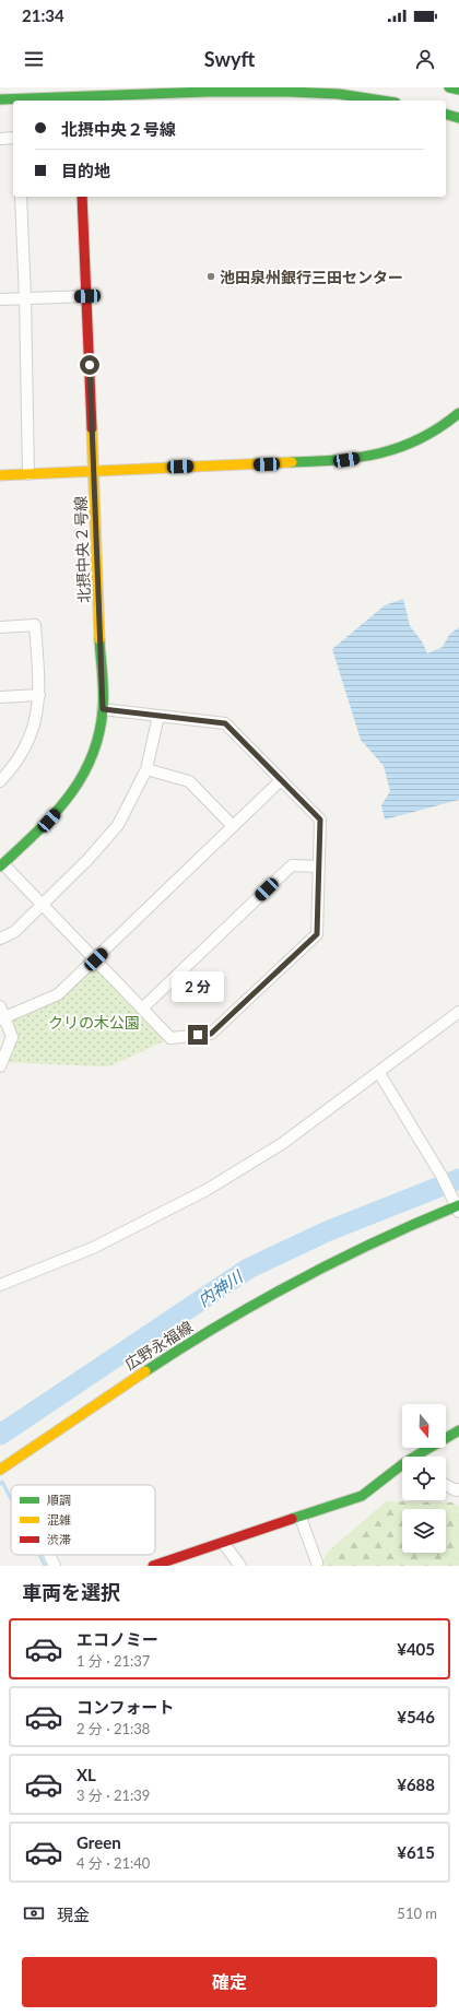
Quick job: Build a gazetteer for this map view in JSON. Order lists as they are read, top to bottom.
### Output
{
  "streets": {
    "street": ["北摂中央２号線", "広野永福線"]
  },
  "water": ["内神川"],
  "parks": ["クリの木公園"],
  "places": ["池田泉州銀行三田センター"],
  "legend": ["順調", "混雑", "渋滞"],
  "north": "bottom",
  "page": {
    "status": "21:34",
    "header": "Swyft",
    "banner": ["北摂中央２号線", "目的地"],
    "bubble": "2 分",
    "heading": "車両を選択",
    "list": [
      {
        "name": "エコノミー",
        "note": "1 分 · 21:37",
        "value": "¥405"
      },
      {
        "name": "コンフォート",
        "note": "2 分 · 21:38",
        "value": "¥546"
      },
      {
        "name": "XL",
        "note": "3 分 · 21:39",
        "value": "¥688"
      },
      {
        "name": "Green",
        "note": "4 分 · 21:40",
        "value": "¥615"
      }
    ],
    "pay": ["現金", "510 m"],
    "buttons": "確定"
  }
}
